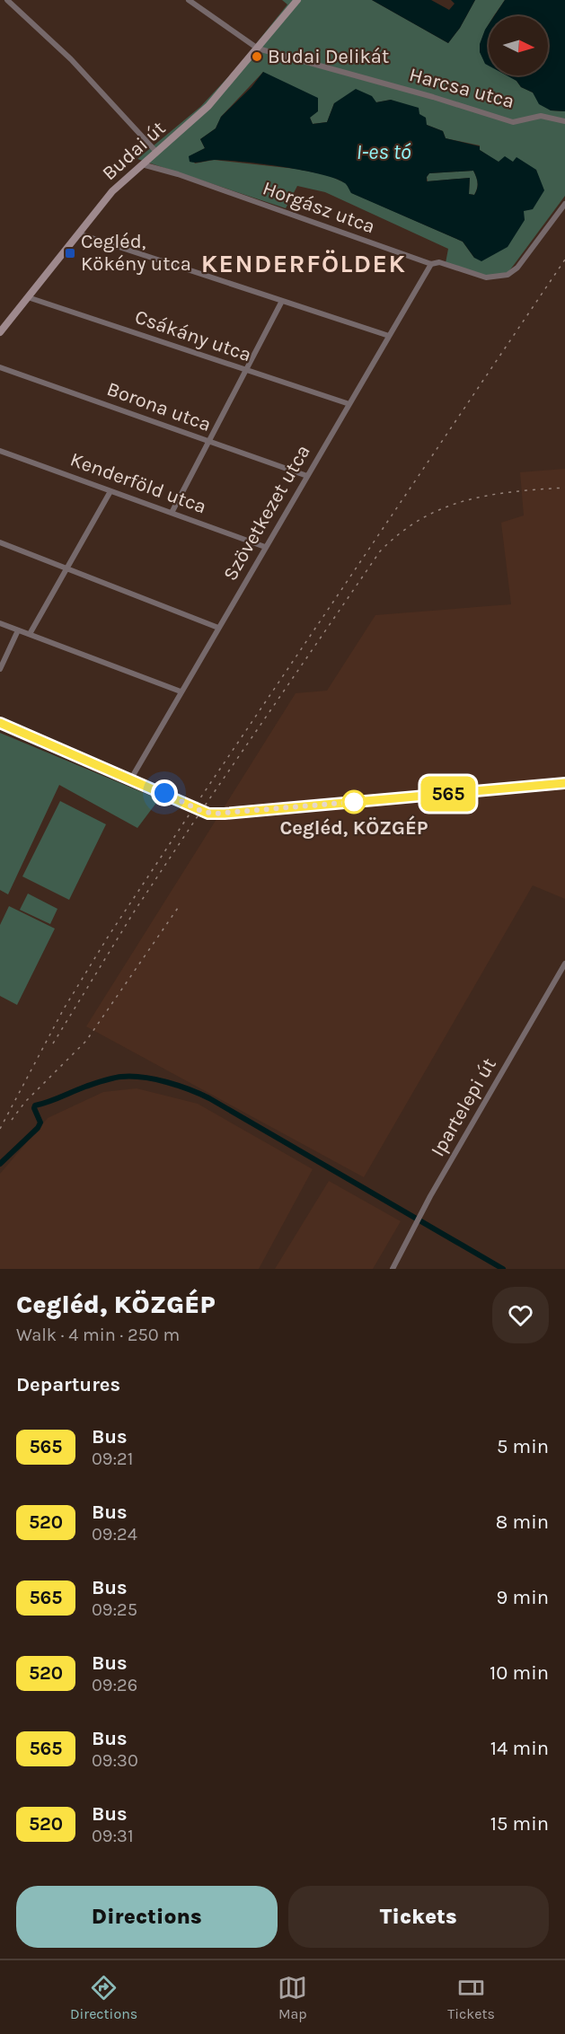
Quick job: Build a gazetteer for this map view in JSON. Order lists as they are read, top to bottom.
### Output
{
  "streets": {
    "main road": ["Budai út"],
    "street": [
      "Harcsa utca",
      "Horgász utca",
      "Csákány utca",
      "Borona utca",
      "Kenderföld utca",
      "Szövetkezet utca",
      "Ipartelepi út"
    ]
  },
  "crossings": [
    ["Harcsa utca", "Budai út"],
    ["Budai út", "Horgász utca"],
    ["Budai út", "Csákány utca"],
    ["Horgász utca", "Szövetkezet utca"],
    ["Csákány utca", "Szövetkezet utca"],
    ["Borona utca", "Szövetkezet utca"],
    ["Kenderföld utca", "Szövetkezet utca"]
  ],
  "districts": ["KENDERFÖLDEK"],
  "water": ["I-es tó"],
  "places": {
    "other": ["Budai Delikát", "Cegléd, KÖZGÉP"],
    "transit": ["Cegléd, Kökény utca"]
  },
  "lines": ["bus line 565"],
  "north": "right",
  "page": {
    "on_map": "565",
    "heading": [
      ["Cegléd, KÖZGÉP", "Walk · 4 min · 250 m"],
      "Departures"
    ],
    "list": [
      {
        "mark": "565",
        "name": "Bus",
        "note": "09:21",
        "value": "5 min"
      },
      {
        "mark": "520",
        "name": "Bus",
        "note": "09:24",
        "value": "8 min"
      },
      {
        "mark": "565",
        "name": "Bus",
        "note": "09:25",
        "value": "9 min"
      },
      {
        "mark": "520",
        "name": "Bus",
        "note": "09:26",
        "value": "10 min"
      },
      {
        "mark": "565",
        "name": "Bus",
        "note": "09:30",
        "value": "14 min"
      },
      {
        "mark": "520",
        "name": "Bus",
        "note": "09:31",
        "value": "15 min"
      }
    ],
    "buttons": ["Directions", "Tickets"],
    "tabs": ["Directions", "Map", "Tickets"]
  }
}
